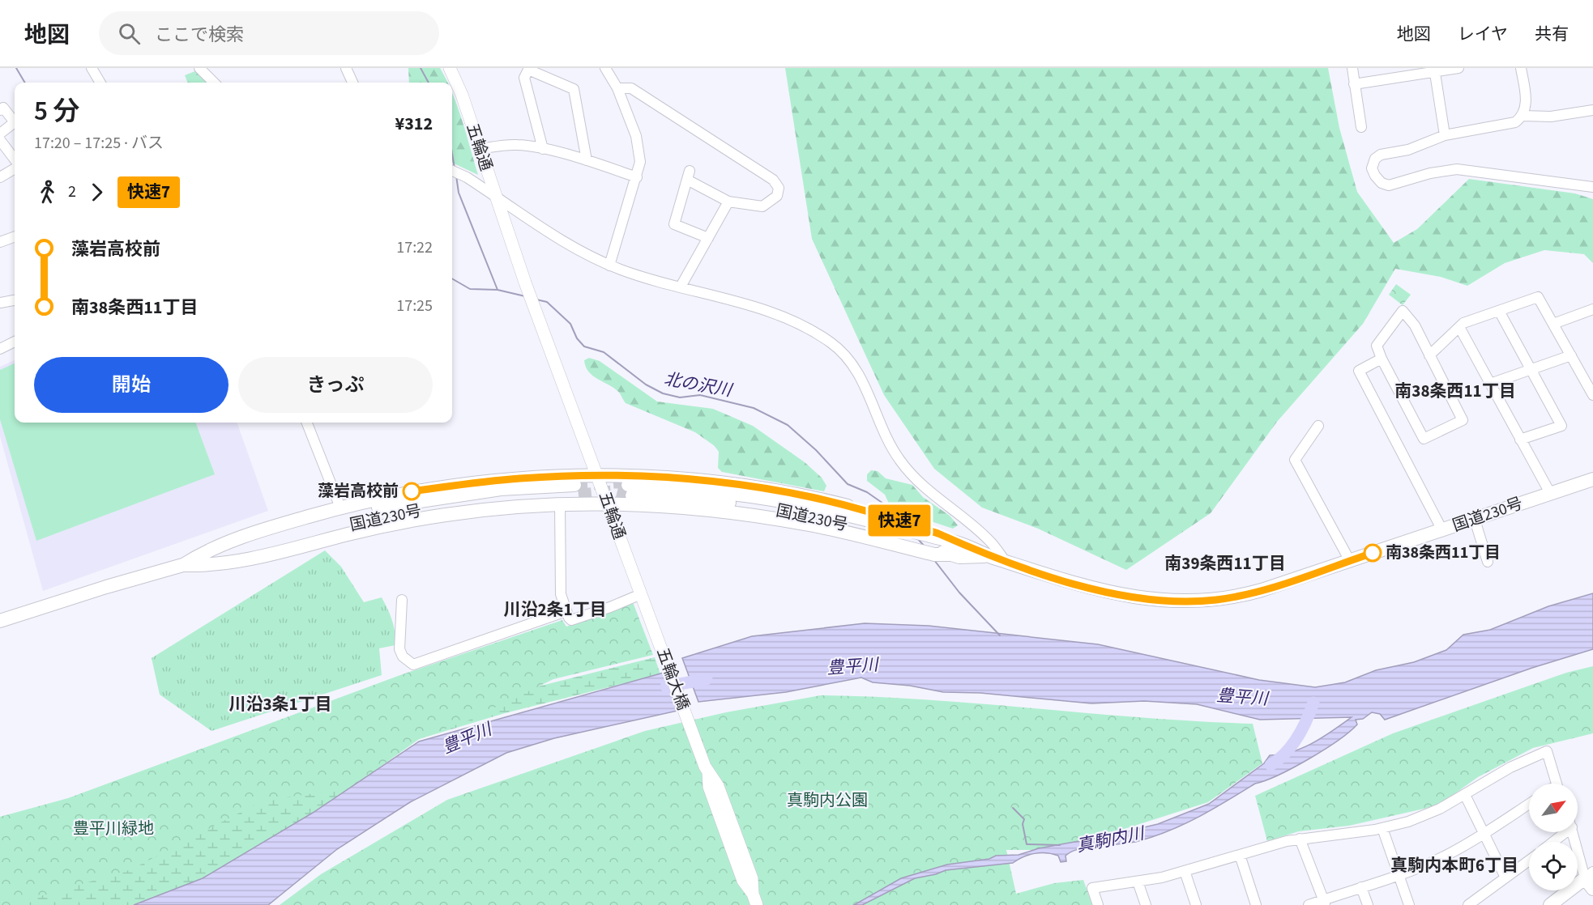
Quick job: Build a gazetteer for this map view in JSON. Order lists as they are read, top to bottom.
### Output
{
  "streets": {
    "highway": ["国道230号"],
    "main road": ["五輪通", "五輪大橋"]
  },
  "crossings": [
    ["五輪通", "五輪大橋"]
  ],
  "districts": [
    "南38条西11丁目",
    "南39条西11丁目",
    "川沿2条1丁目",
    "川沿3条1丁目",
    "真駒内本町6丁目"
  ],
  "water": ["北の沢川", "豊平川", "真駒内川"],
  "parks": ["真駒内公園", "豊平川緑地"],
  "places": ["藻岩高校前", "南38条西11丁目"],
  "lines": ["bus line 快速7"],
  "north": "top right",
  "page": {
    "header": "地図",
    "search": "ここで検索",
    "nav": ["地図", "レイヤ", "共有"],
    "on_map": "快速7",
    "heading": ["5 分", "17:20 – 17:25 · バス", "¥312"],
    "legs": ["2", "快速7"],
    "list": [
      {
        "name": "藻岩高校前",
        "value": "17:22"
      },
      {
        "name": "南38条西11丁目",
        "value": "17:25"
      }
    ],
    "buttons": ["開始", "きっぷ"]
  }
}
